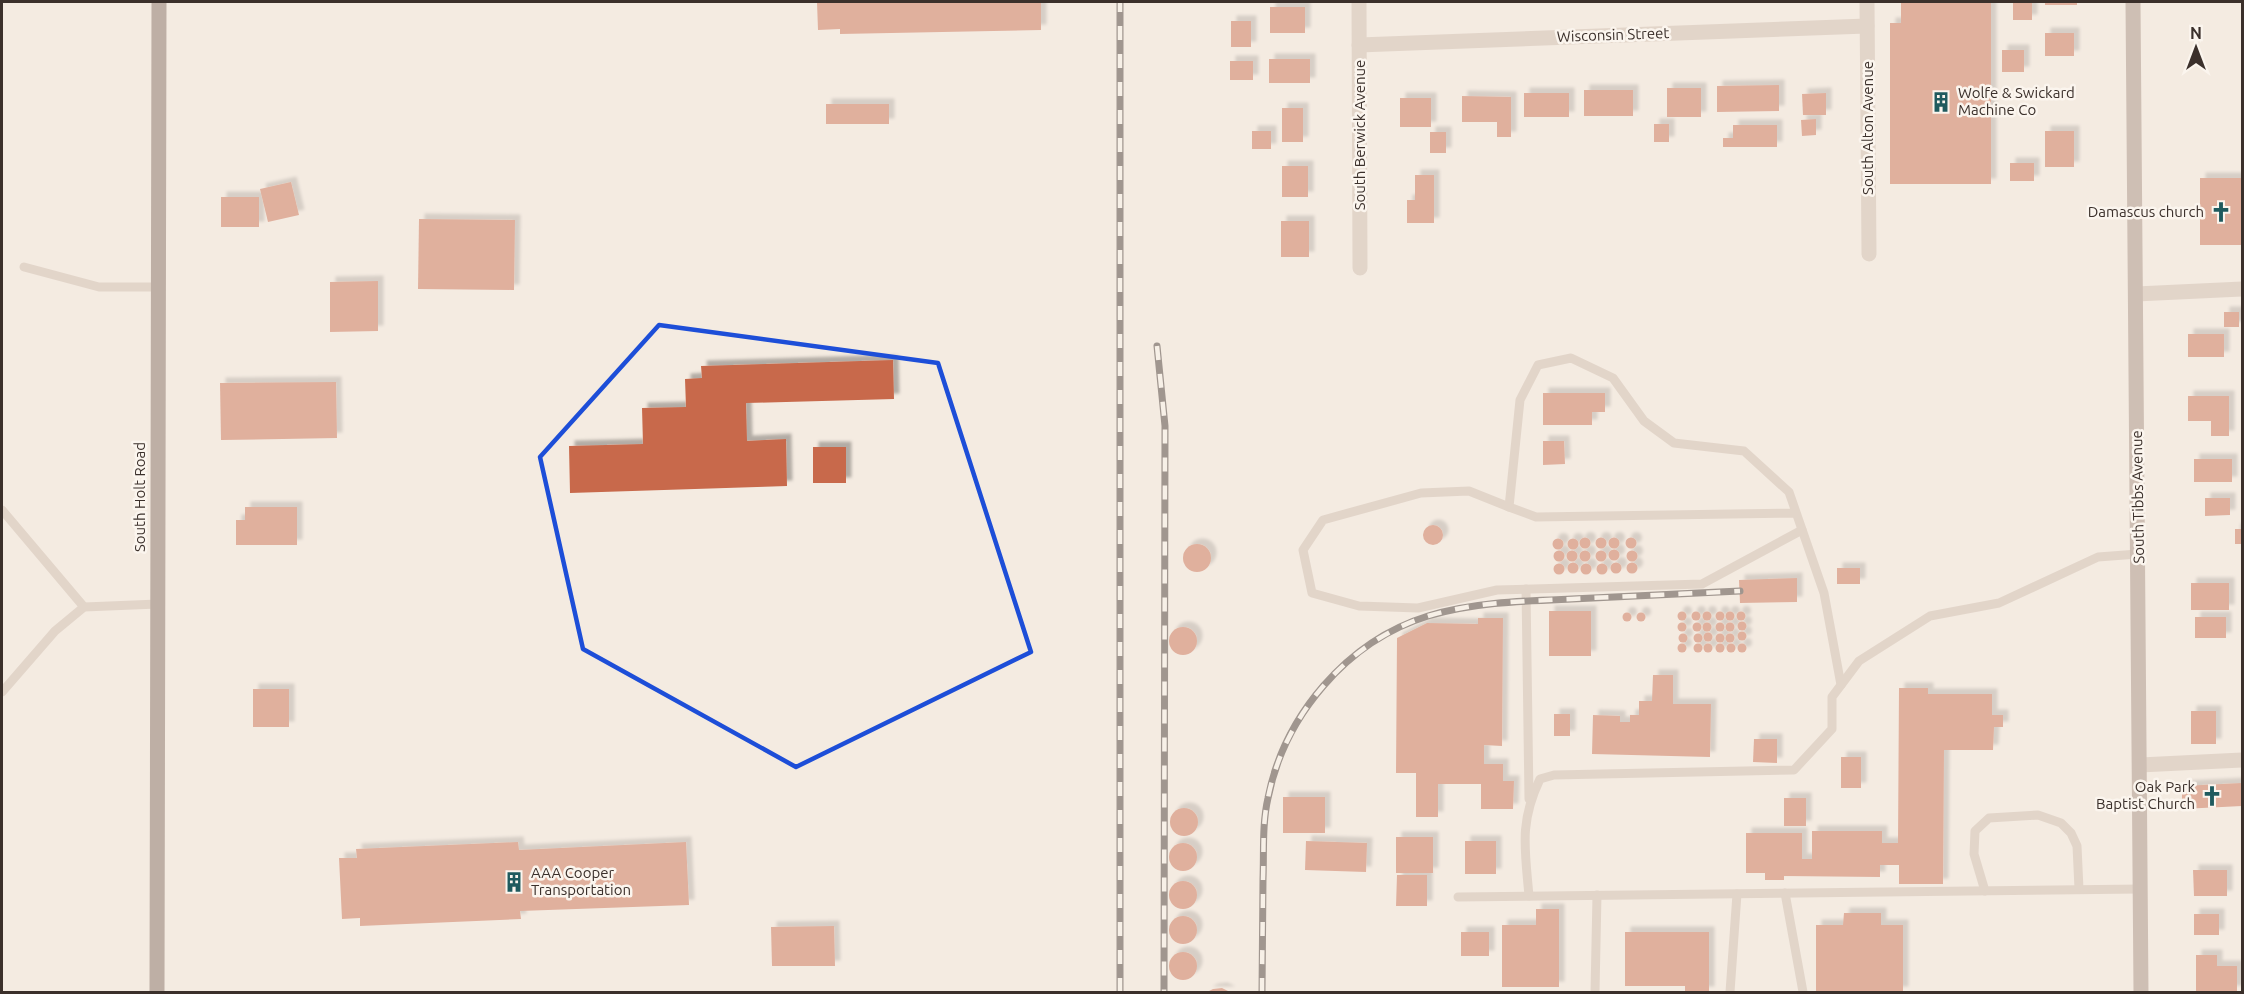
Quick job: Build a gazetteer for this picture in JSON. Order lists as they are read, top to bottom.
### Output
{
  "streets": {
    "main road": ["South Holt Road", "South Tibbs Avenue"],
    "street": ["Wisconsin Street", "South Alton Avenue", "South Berwick Avenue"]
  },
  "crossings": [
    ["Wisconsin Street", "South Alton Avenue"],
    ["Wisconsin Street", "South Berwick Avenue"]
  ],
  "places": {
    "building": ["Wolfe & Swickard Machine Co", "AAA Cooper Transportation"],
    "church": ["Damascus church", "Oak Park Baptist Church"]
  },
  "north": "top"
}
